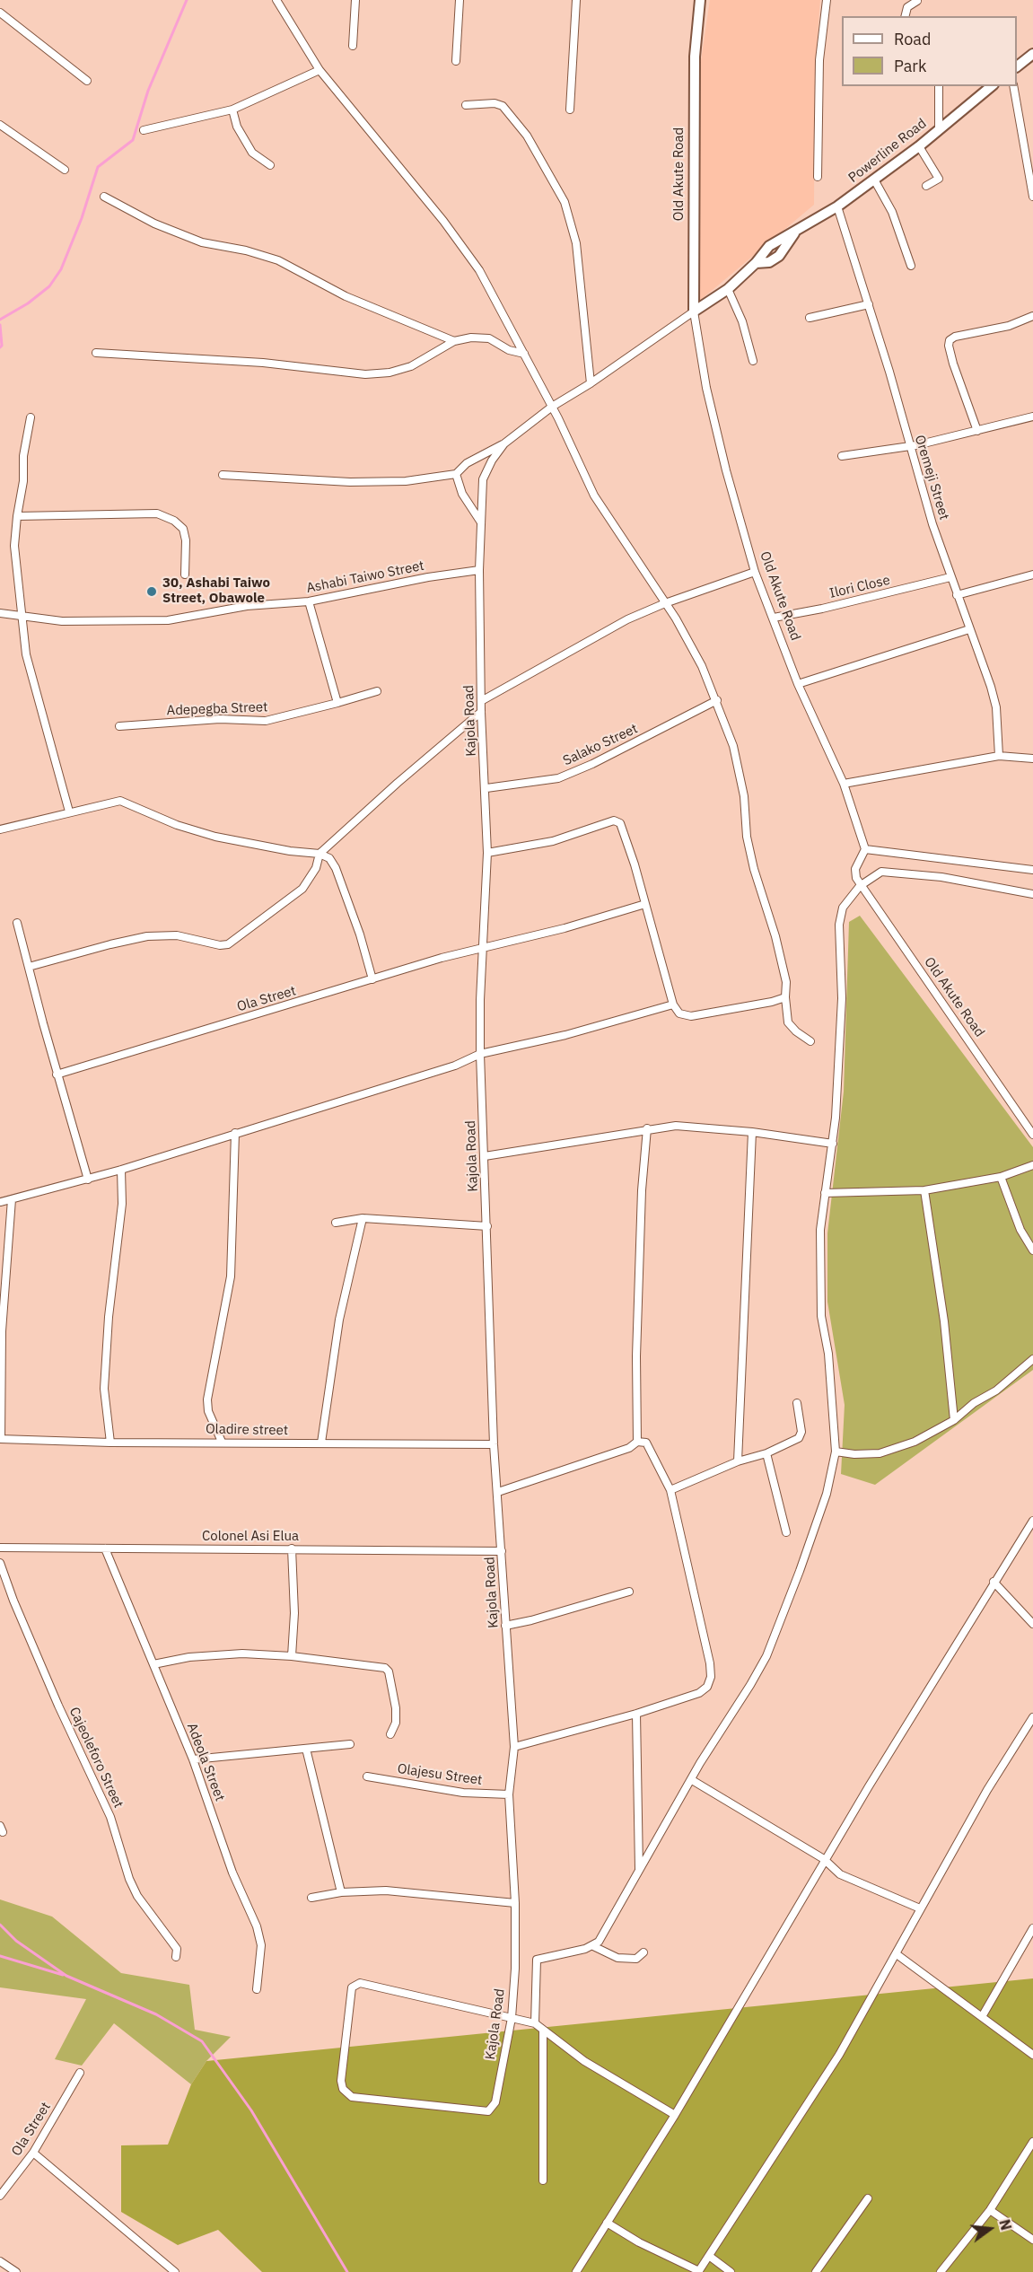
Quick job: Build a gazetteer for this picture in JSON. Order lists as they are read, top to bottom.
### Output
{
  "streets": {
    "street": [
      "Powerline Road",
      "Old Akute Road",
      "Oremeji Street",
      "Ashabi Taiwo Street",
      "Ilori Close",
      "Adepegba Street",
      "Kajola Road",
      "Salako Street",
      "Ola Street",
      "Oladire street",
      "Colonel Asi Elua",
      "Cajeoleforo Street",
      "Adeola Street",
      "Olajesu Street"
    ]
  },
  "crossings": [
    ["Powerline Road", "Old Akute Road"],
    ["Powerline Road", "Oremeji Street"],
    ["Powerline Road", "Kajola Road"],
    ["Old Akute Road", "Ilori Close"],
    ["Old Akute Road", "Kajola Road"],
    ["Oremeji Street", "Ilori Close"],
    ["Ashabi Taiwo Street", "Kajola Road"],
    ["Kajola Road", "Salako Street"],
    ["Kajola Road", "Ola Street"],
    ["Kajola Road", "Oladire street"],
    ["Kajola Road", "Colonel Asi Elua"],
    ["Kajola Road", "Olajesu Street"],
    ["Colonel Asi Elua", "Adeola Street"]
  ],
  "places": ["30, Ashabi Taiwo Street, Obawole"],
  "legend": ["Road", "Park"],
  "north": "right"
}
